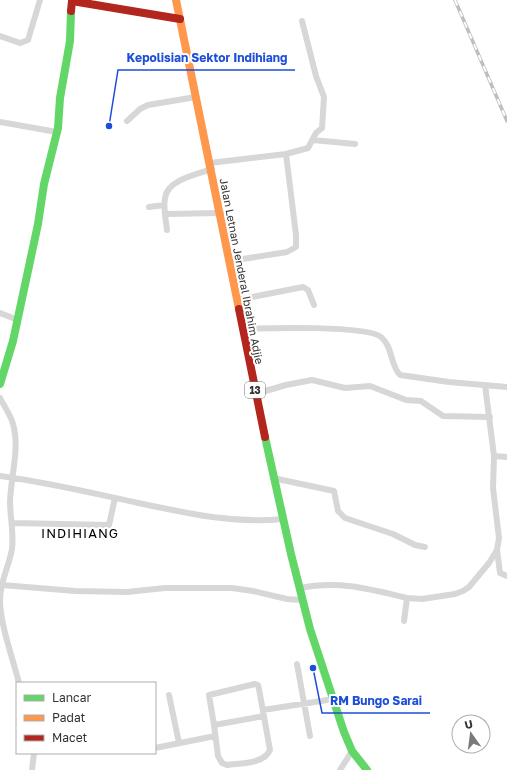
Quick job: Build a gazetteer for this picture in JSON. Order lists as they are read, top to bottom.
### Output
{
  "streets": {
    "main road": ["Jalan Letnan Jenderal Ibrahim Adjie", "13"]
  },
  "districts": ["INDIHIANG"],
  "places": ["Kepolisian Sektor Indihiang", "RM Bungo Sarai"],
  "legend": ["Lancar", "Padat", "Macet"],
  "north": "top"
}
